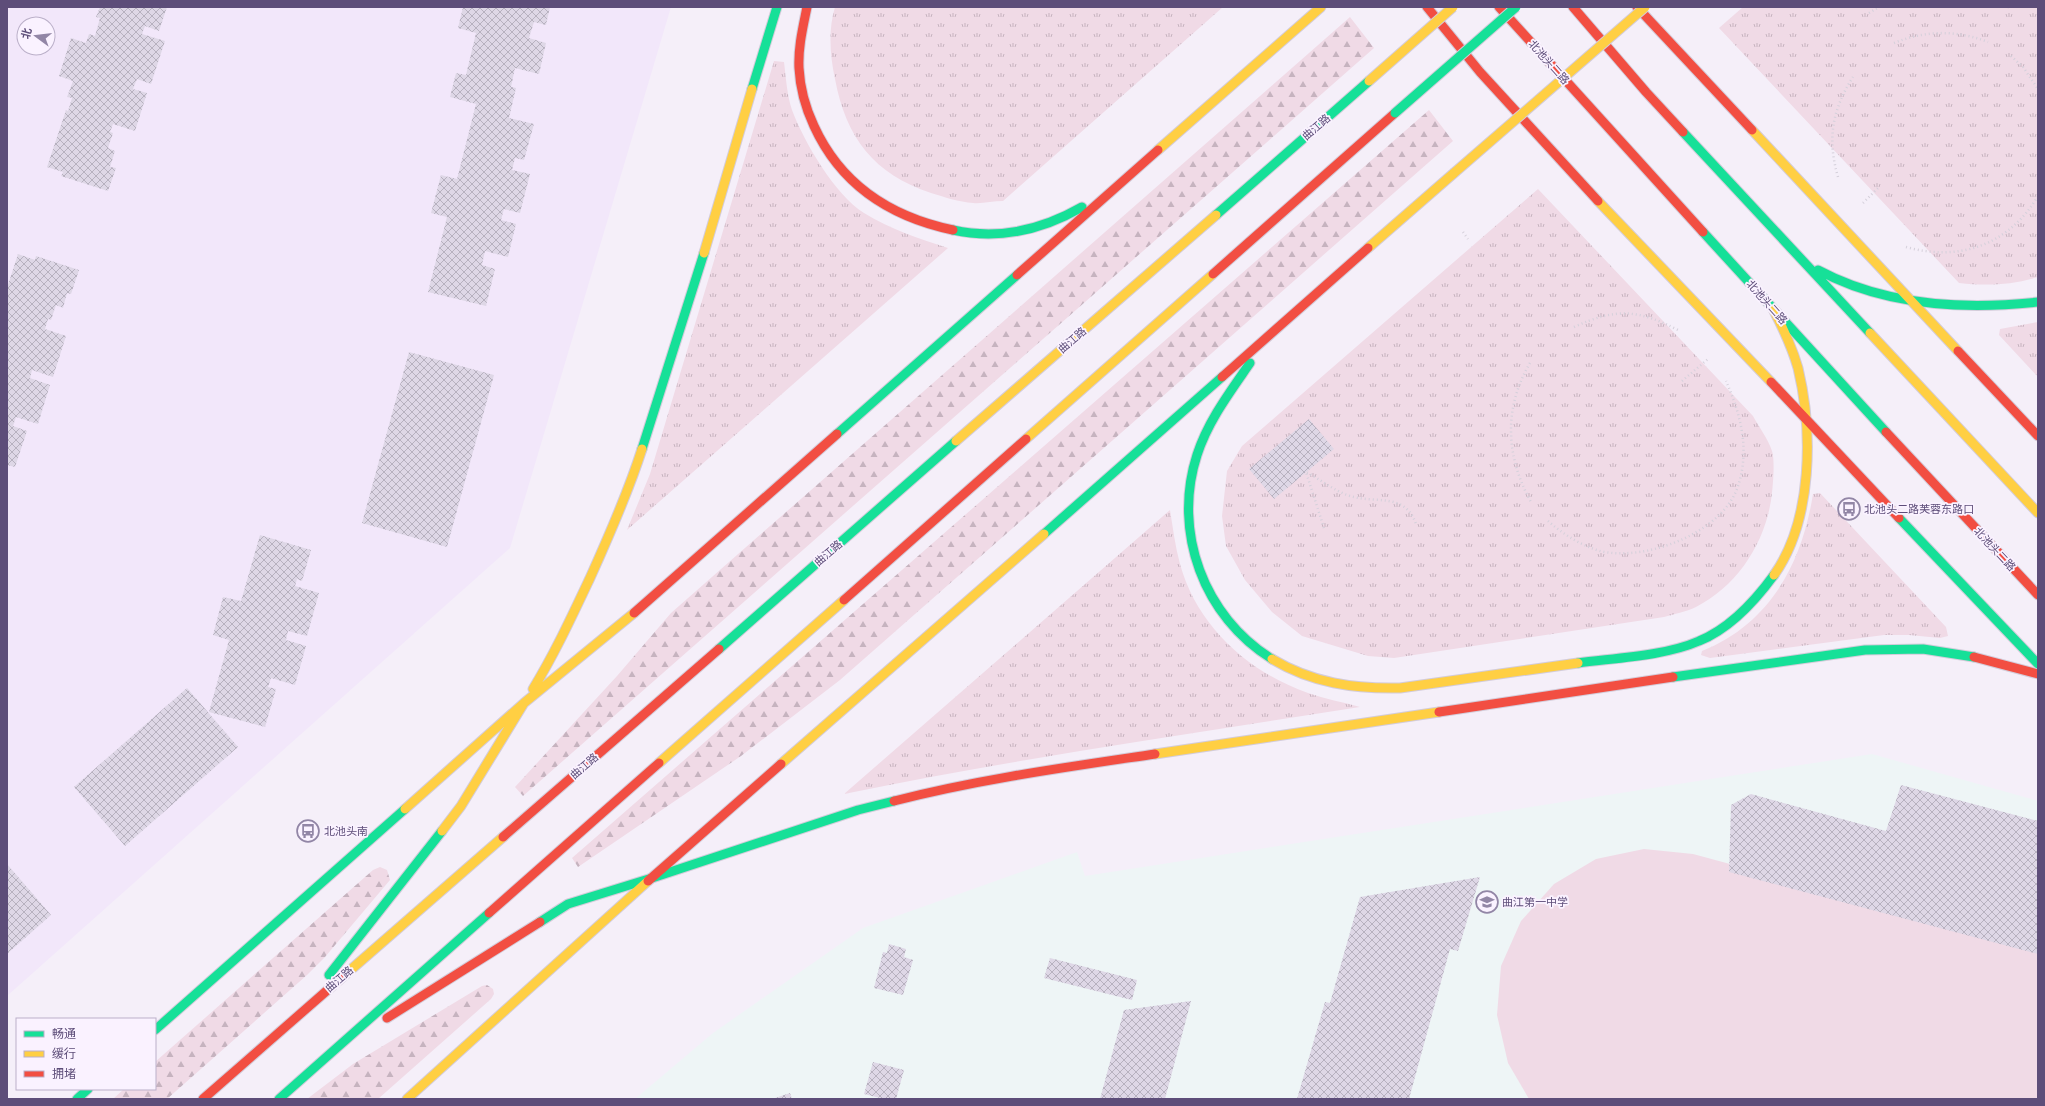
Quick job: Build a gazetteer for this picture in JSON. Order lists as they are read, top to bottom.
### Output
{
  "streets": {
    "main road": ["北池头二路", "曲江路"]
  },
  "places": {
    "bus stop": ["北池头二路芙蓉东路口", "北池头南"],
    "school or university": ["曲江第一中学"]
  },
  "legend": ["畅通", "缓行", "拥堵"],
  "north": "left"
}
